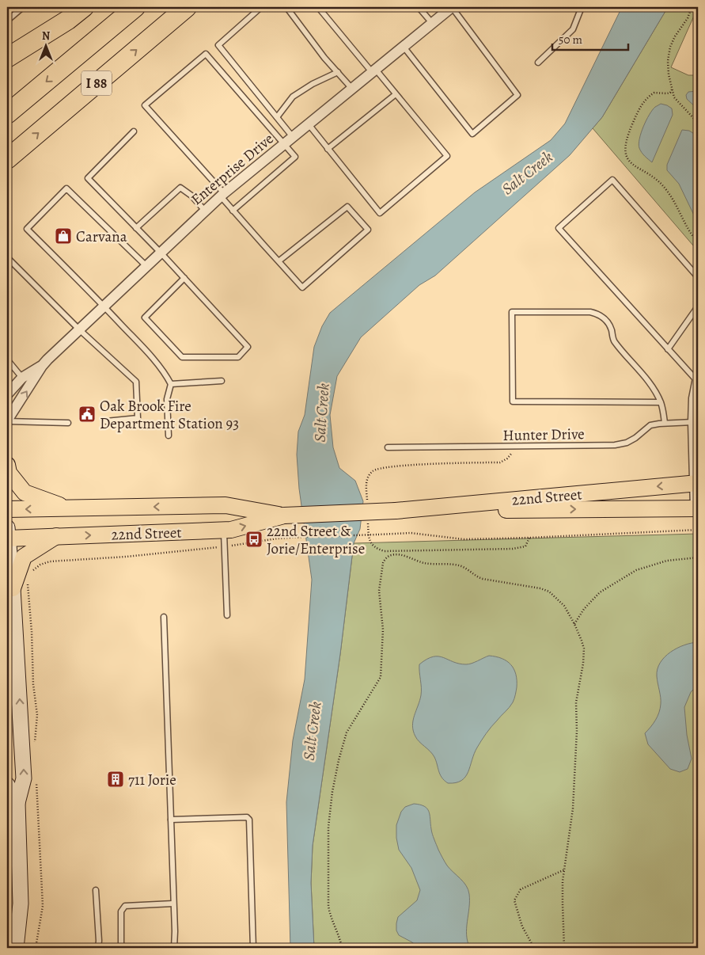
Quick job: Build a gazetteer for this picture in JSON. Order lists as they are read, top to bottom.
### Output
{
  "streets": {
    "highway": ["I 88"],
    "main road": ["22nd Street"],
    "street": ["Enterprise Drive"],
    "lane": ["Hunter Drive"]
  },
  "water": ["Salt Creek"],
  "places": {
    "shop": ["Carvana"],
    "public building": ["Oak Brook Fire Department Station 93"],
    "bus stop": ["22nd Street & Jorie/Enterprise"],
    "building": ["711 Jorie"]
  },
  "scale_bar": "50 m",
  "north": "top"
}
